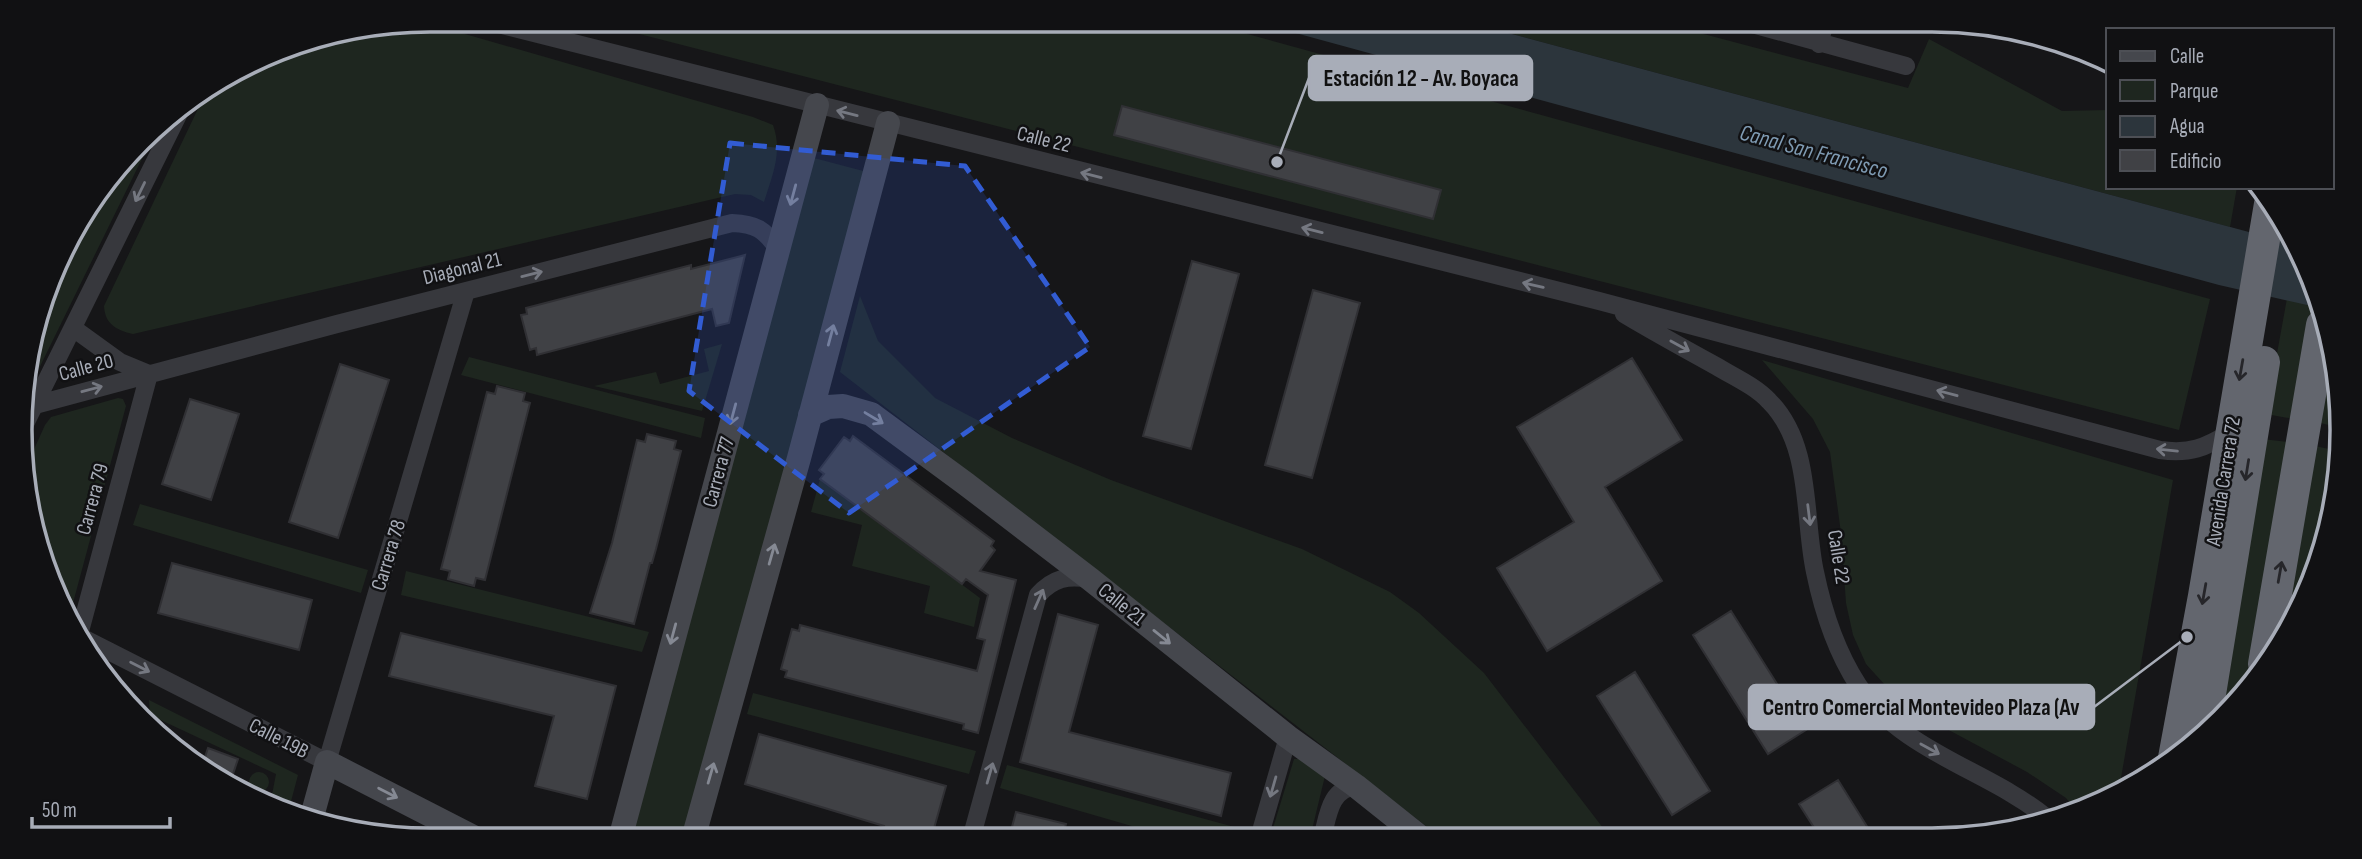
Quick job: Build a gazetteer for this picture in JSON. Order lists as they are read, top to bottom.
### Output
{
  "streets": {
    "highway": ["Avenida Carrera 72"],
    "street": [
      "Calle 22",
      "Diagonal 21",
      "Calle 20",
      "Carrera 77",
      "Carrera 79",
      "Carrera 78",
      "Calle 21",
      "Calle 19B"
    ]
  },
  "crossings": [
    ["Calle 22", "Carrera 77"],
    ["Calle 22", "Avenida Carrera 72"],
    ["Diagonal 21", "Calle 20"],
    ["Diagonal 21", "Carrera 77"],
    ["Diagonal 21", "Carrera 79"],
    ["Diagonal 21", "Carrera 78"],
    ["Calle 20", "Carrera 79"],
    ["Carrera 78", "Calle 19B"]
  ],
  "one_way": [
    "Diagonal 21",
    "Calle 20",
    "Calle 21",
    "Calle 19B"
  ],
  "water": ["Canal San Francisco"],
  "places": ["Estación 12 - Av. Boyaca", "Centro Comercial Montevideo Plaza (Av"],
  "legend": [
    "Calle",
    "Parque",
    "Agua",
    "Edificio"
  ],
  "scale_bar": "50 m"
}
